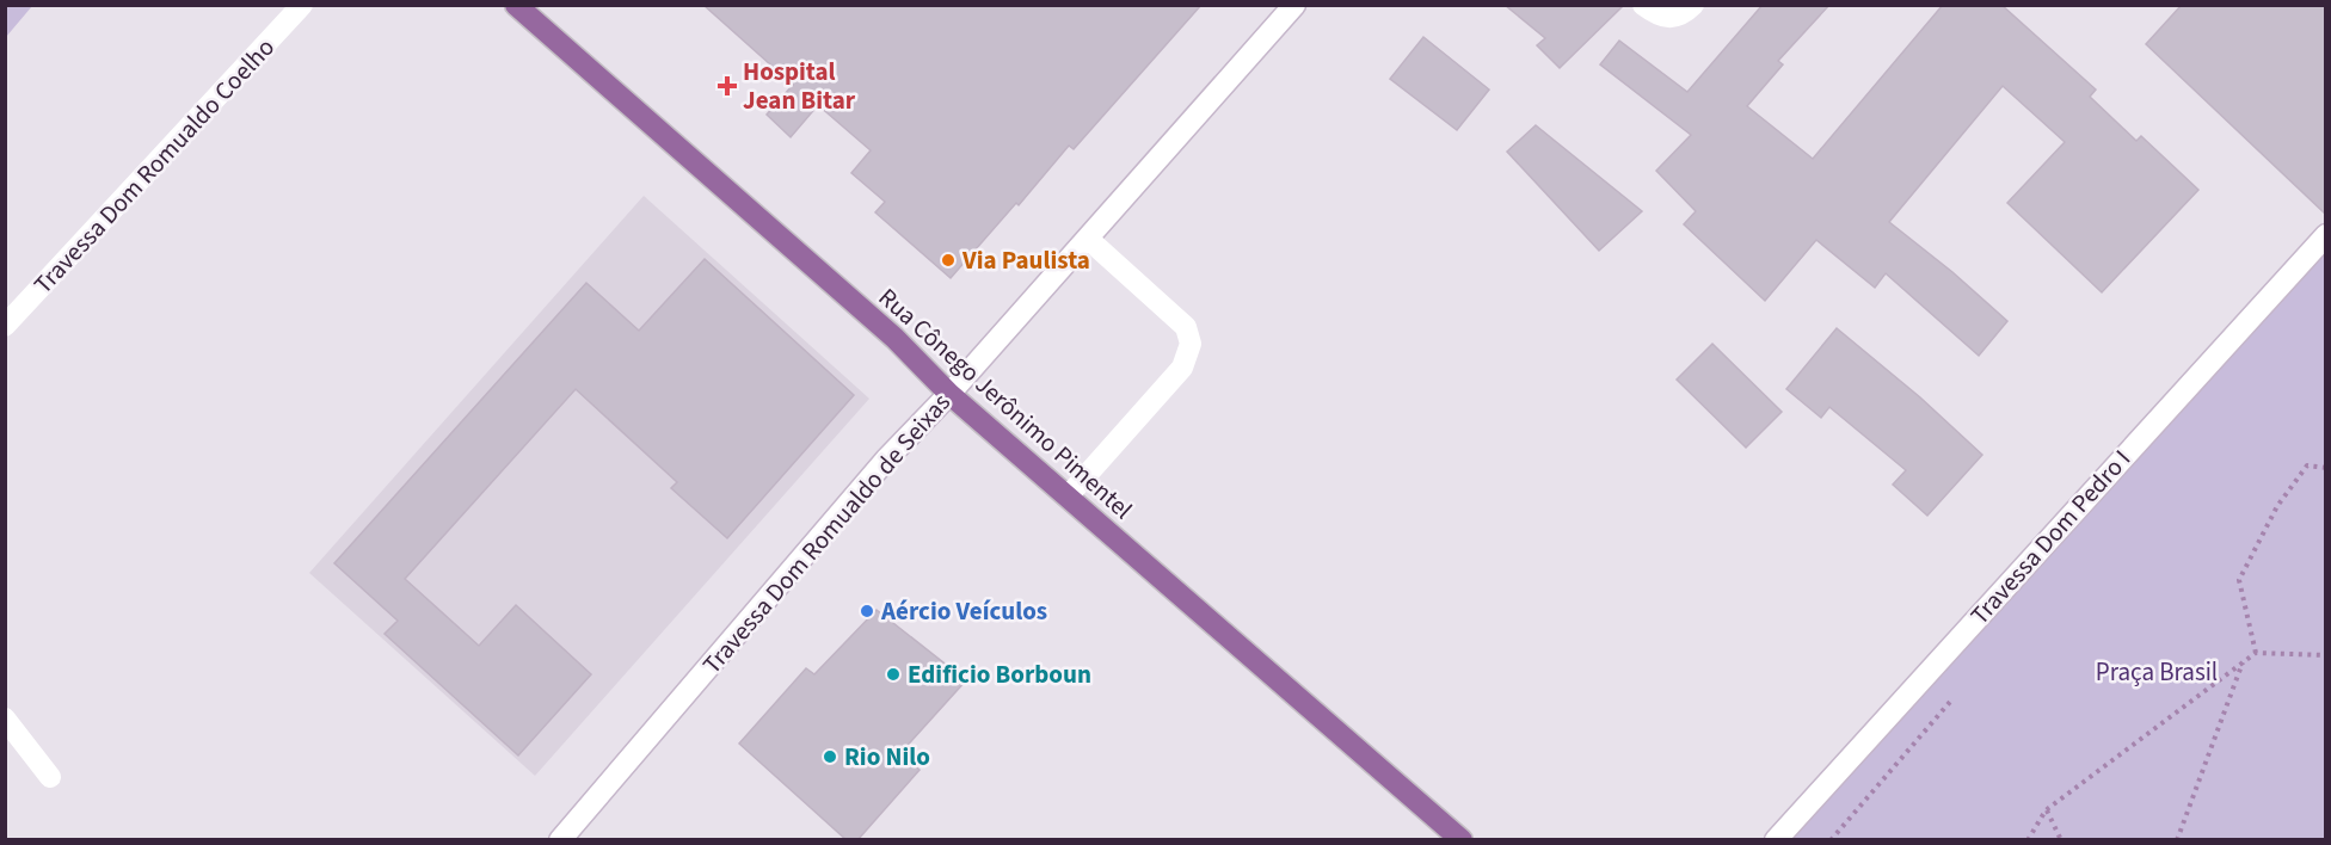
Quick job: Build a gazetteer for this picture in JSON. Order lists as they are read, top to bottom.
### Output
{
  "streets": {
    "main road": ["Rua Cônego Jerônimo Pimentel"],
    "street": ["Travessa Dom Romualdo Coelho", "Travessa Dom Romualdo de Seixas", "Travessa Dom Pedro I"]
  },
  "crossings": [
    ["Rua Cônego Jerônimo Pimentel", "Travessa Dom Romualdo de Seixas"]
  ],
  "parks": ["Praça Brasil"],
  "places": {
    "health": ["Hospital Jean Bitar"],
    "other": [
      "Via Paulista",
      "Aércio Veículos",
      "Edificio Borboun",
      "Rio Nilo"
    ]
  }
}
